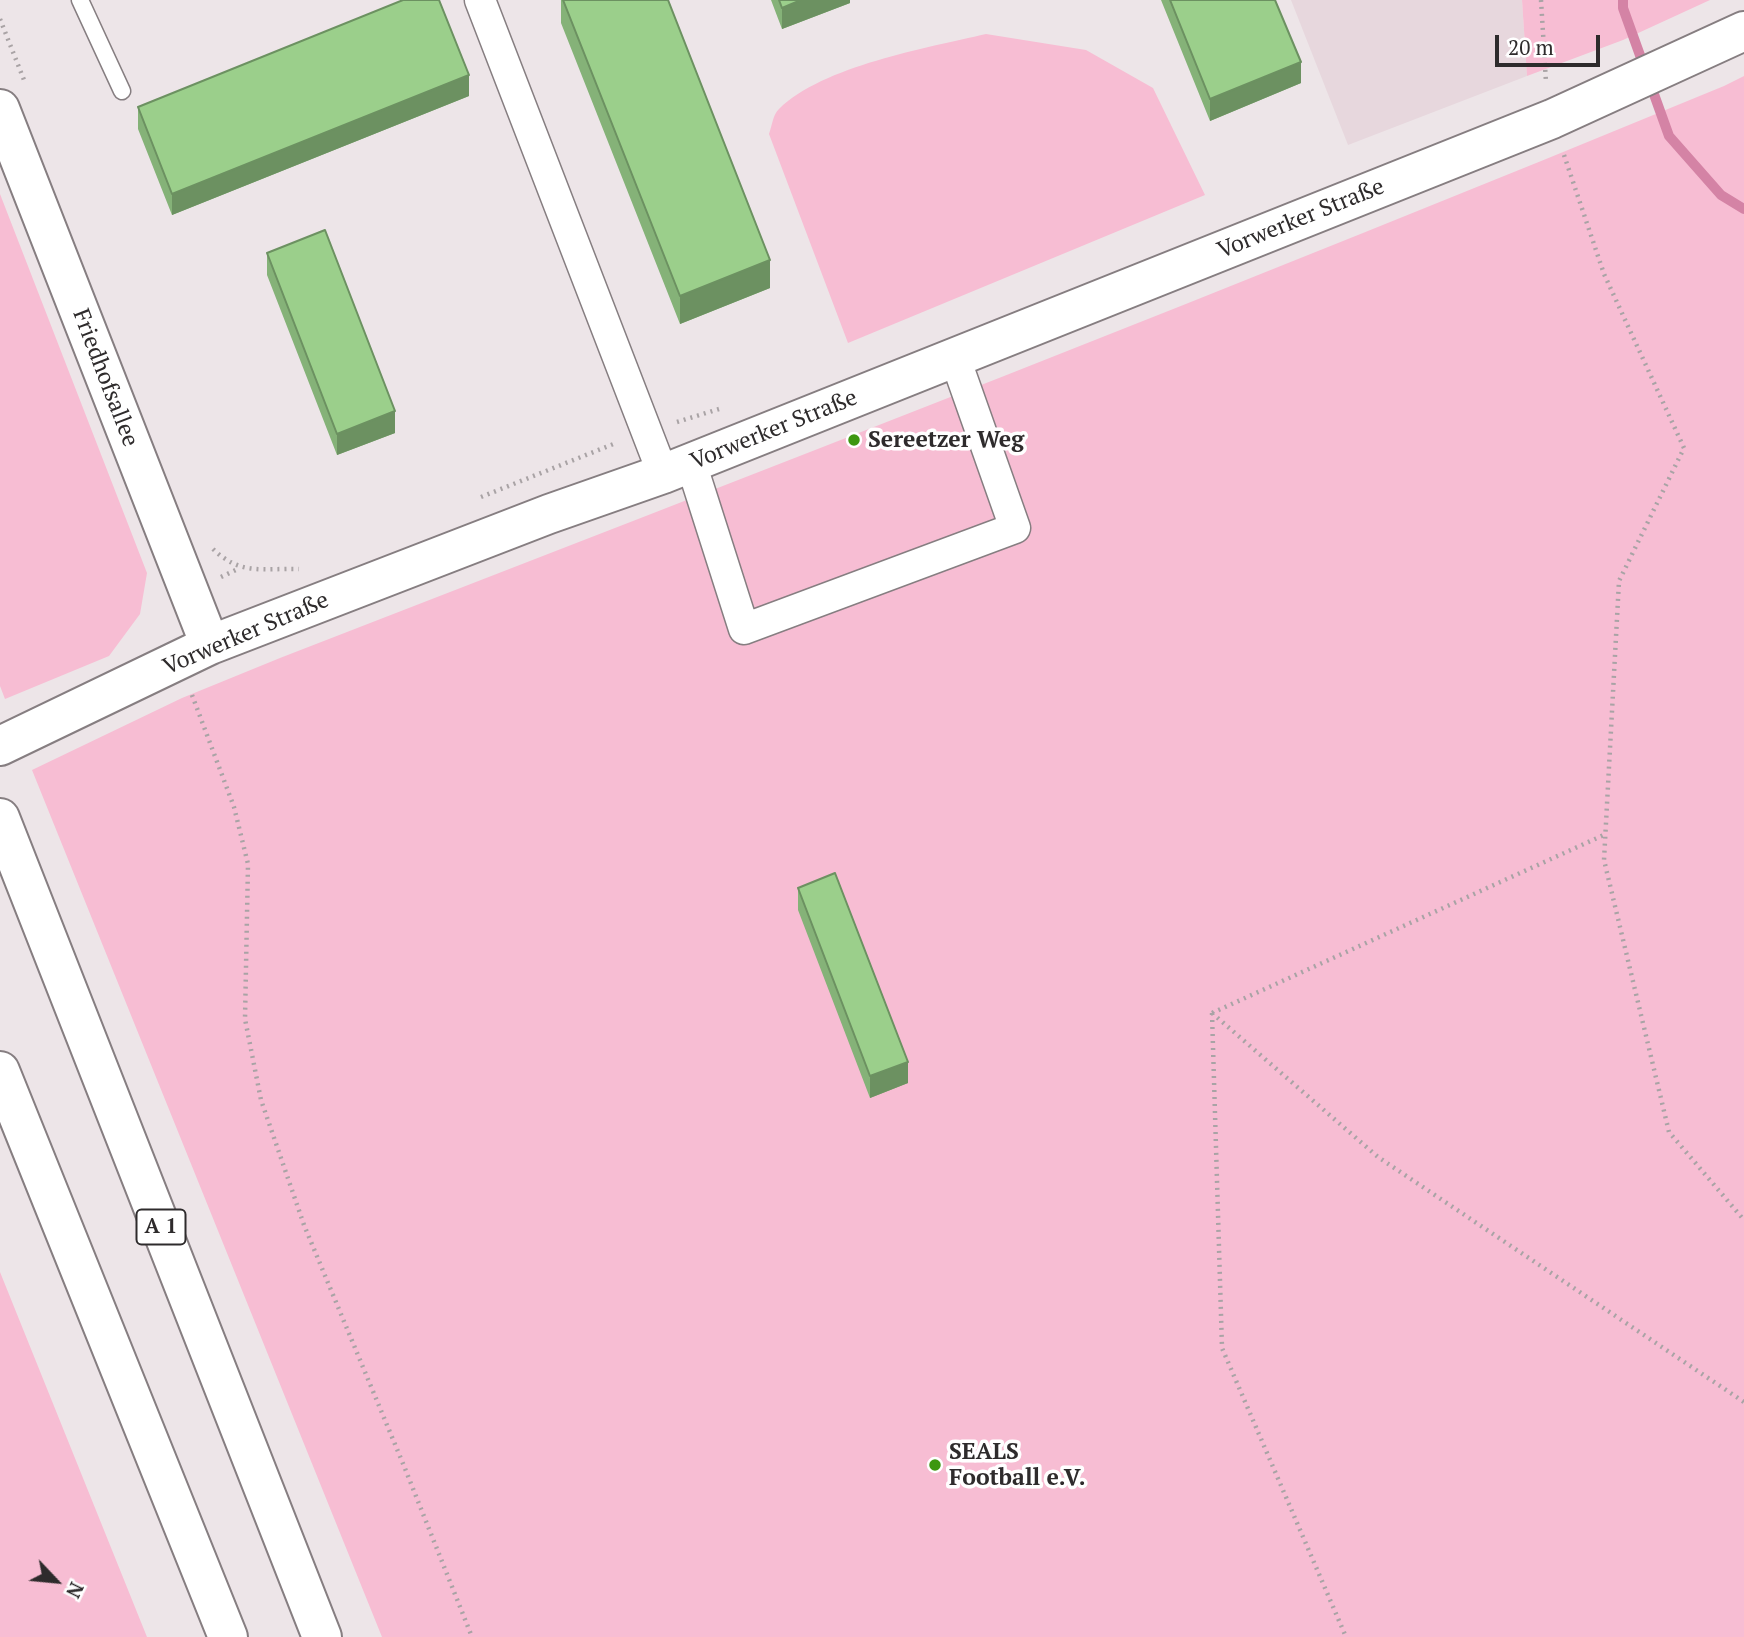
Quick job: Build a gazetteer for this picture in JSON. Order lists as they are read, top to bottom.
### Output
{
  "streets": {
    "main road": ["Vorwerker Straße", "Friedhofsallee", "A 1"]
  },
  "crossings": [
    ["Vorwerker Straße", "Friedhofsallee"]
  ],
  "places": ["Sereetzer Weg", "SEALS Football e.V."],
  "scale_bar": "20 m",
  "north": "bottom right"
}
